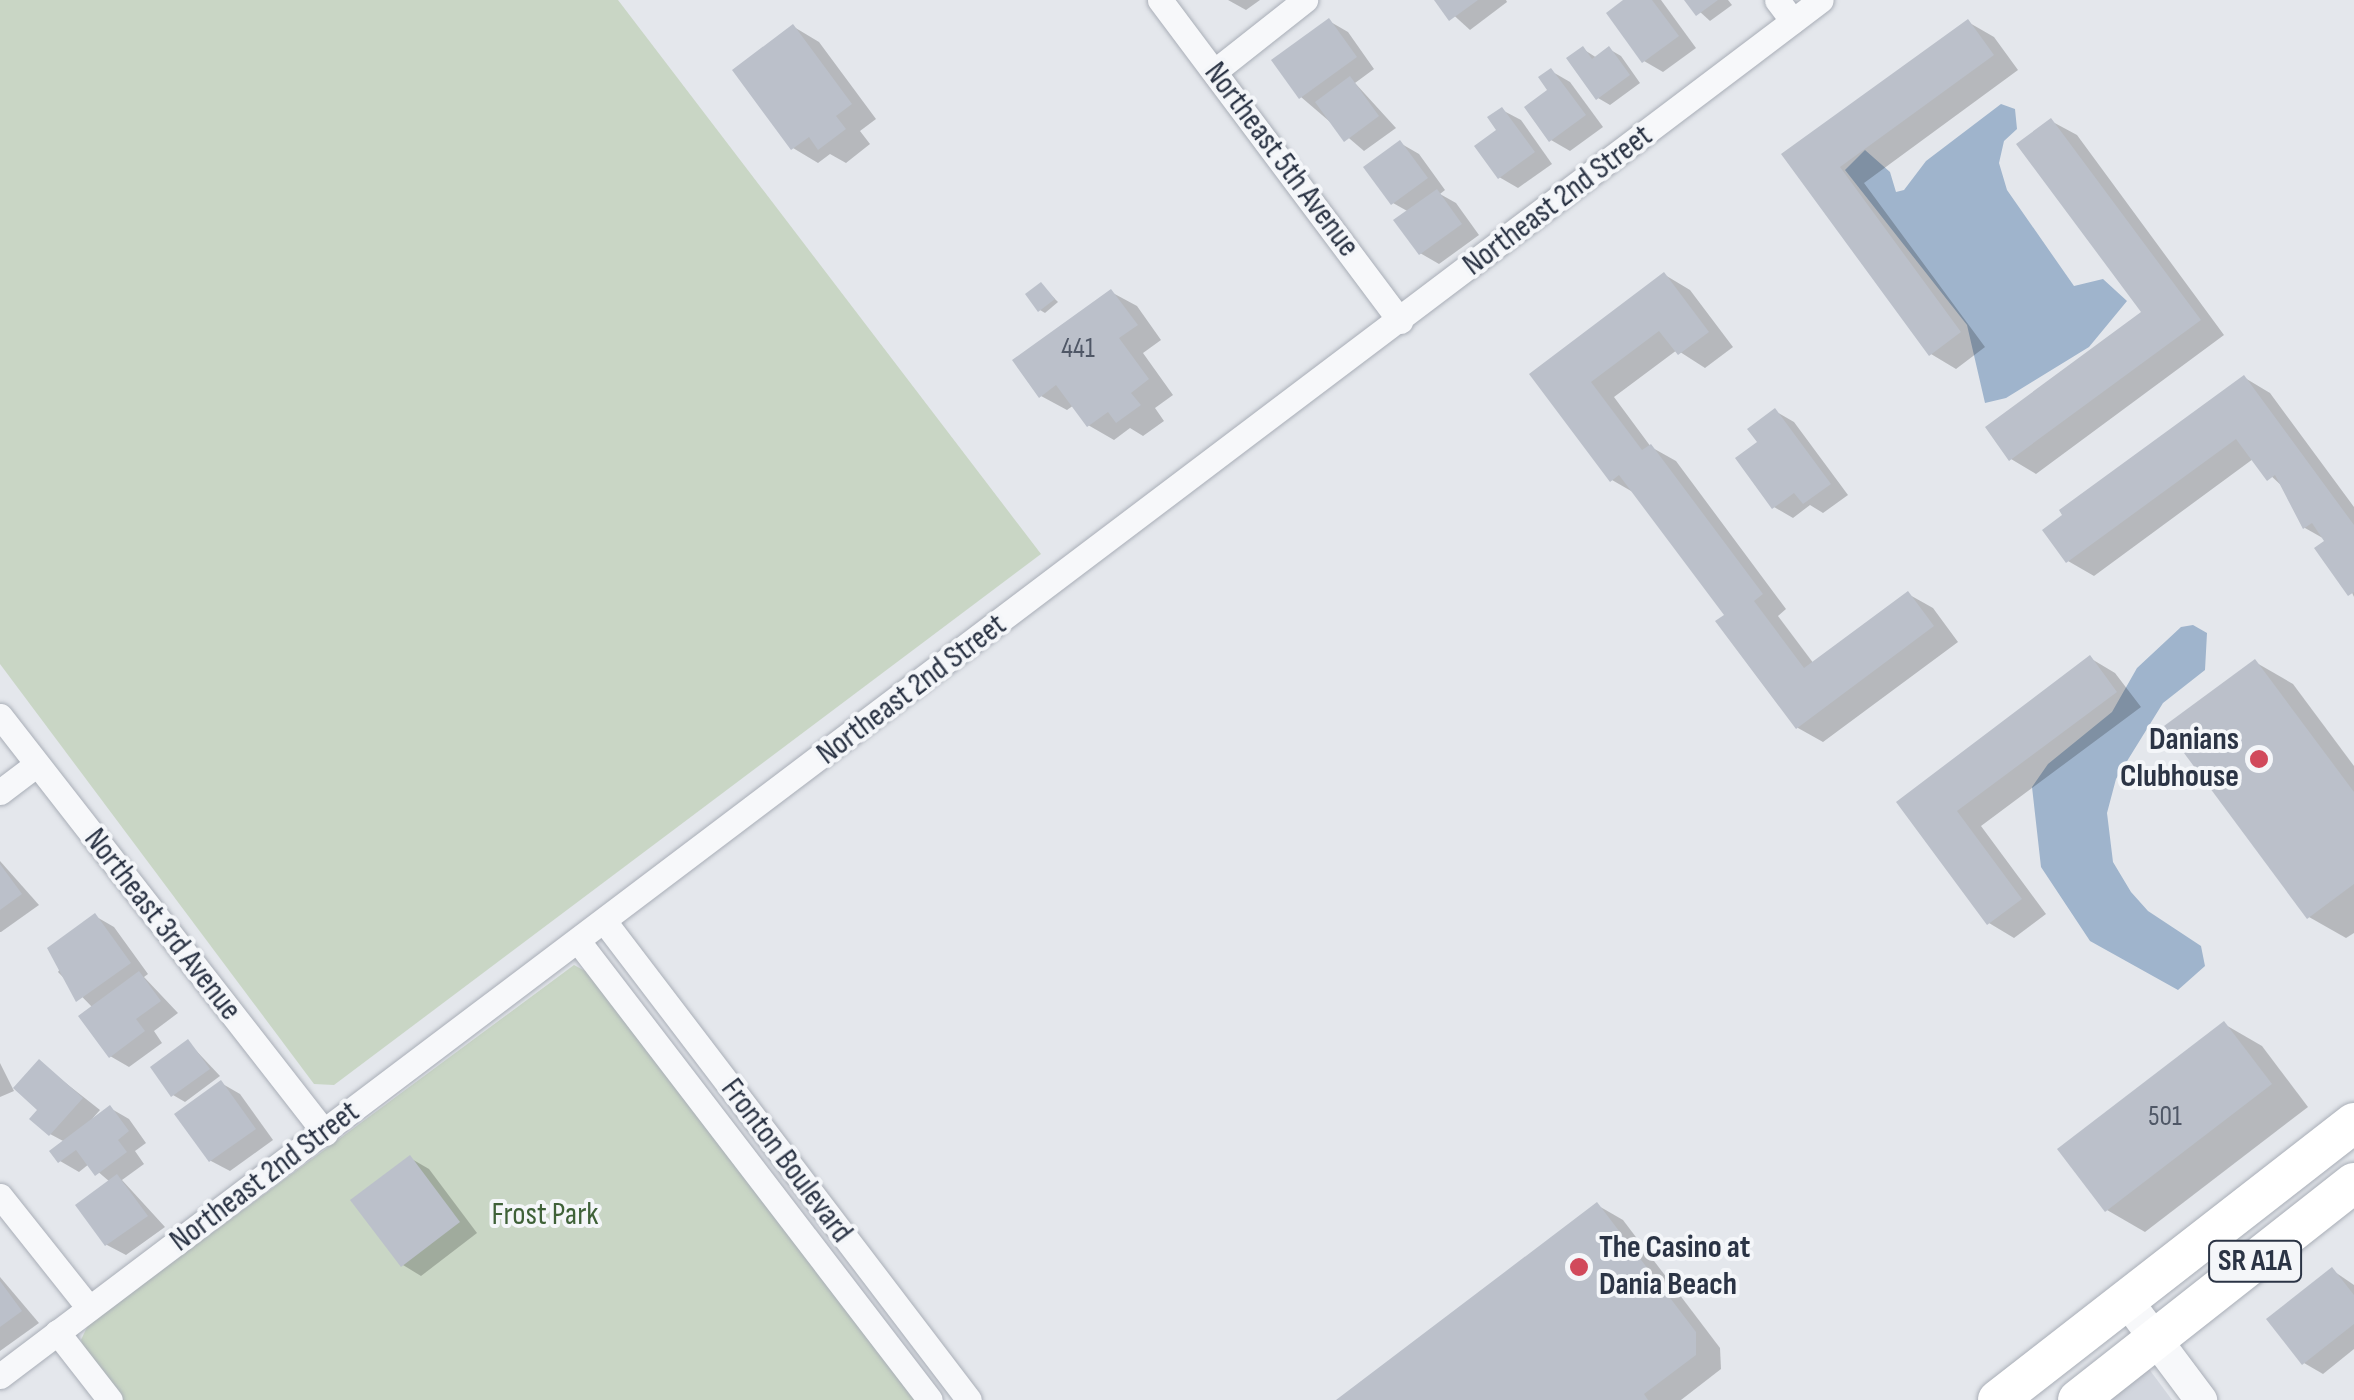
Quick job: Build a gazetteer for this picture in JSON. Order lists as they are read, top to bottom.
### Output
{
  "streets": {
    "main road": ["SR A1A"],
    "street": [
      "Northeast 5th Avenue",
      "Northeast 2nd Street",
      "Northeast 3rd Avenue",
      "Fronton Boulevard"
    ]
  },
  "crossings": [
    ["Northeast 5th Avenue", "Northeast 2nd Street"],
    ["Northeast 2nd Street", "Northeast 3rd Avenue"],
    ["Northeast 2nd Street", "Fronton Boulevard"]
  ],
  "parks": ["Frost Park"],
  "places": ["Danians Clubhouse", "The Casino at Dania Beach"],
  "house_numbers": ["441", "501"]
}
